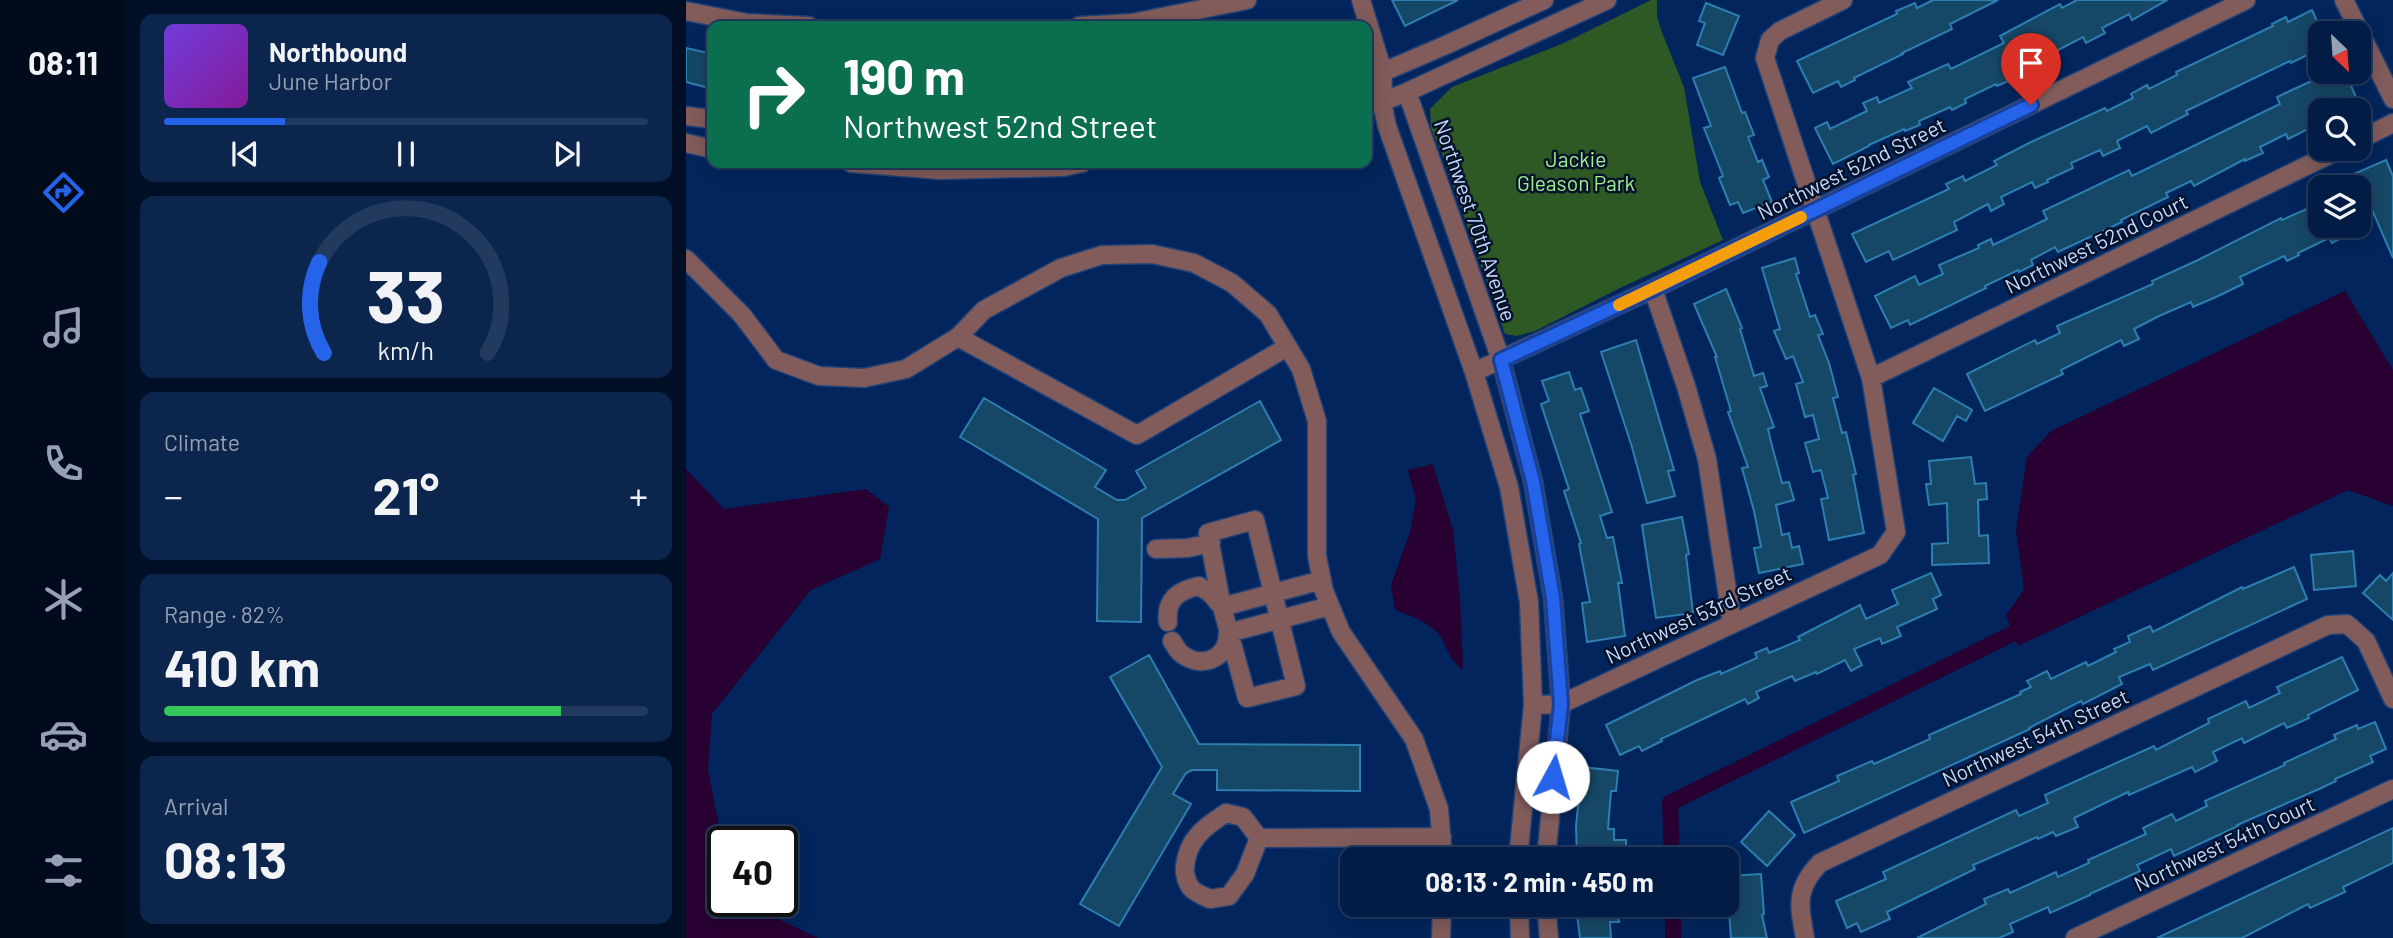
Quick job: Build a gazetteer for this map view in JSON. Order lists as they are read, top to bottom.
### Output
{
  "streets": {
    "street": [
      "Northwest 52nd Street",
      "Northwest 70th Avenue",
      "Northwest 52nd Court",
      "Northwest 53rd Street",
      "Northwest 54th Street",
      "Northwest 54th Court"
    ]
  },
  "crossings": [
    ["Northwest 52nd Street", "Northwest 70th Avenue"],
    ["Northwest 70th Avenue", "Northwest 53rd Street"],
    ["Northwest 52nd Court", "Northwest 53rd Street"]
  ],
  "parks": ["Jackie Gleason Park"],
  "north": "bottom right",
  "page": {
    "tabs": "08:11",
    "turn": ["190 m", "Northwest 52nd Street"],
    "song": ["Northbound", "June Harbor"],
    "tile": [
      "Climate",
      ["Range · 82%", "410 km"],
      ["Arrival", "08:13"]
    ],
    "heat": ["−", "21°", "+"],
    "limit": "40",
    "trip": "08:13 · 2 min · 450 m",
    "gauge": ["33", "km/h"]
  }
}
